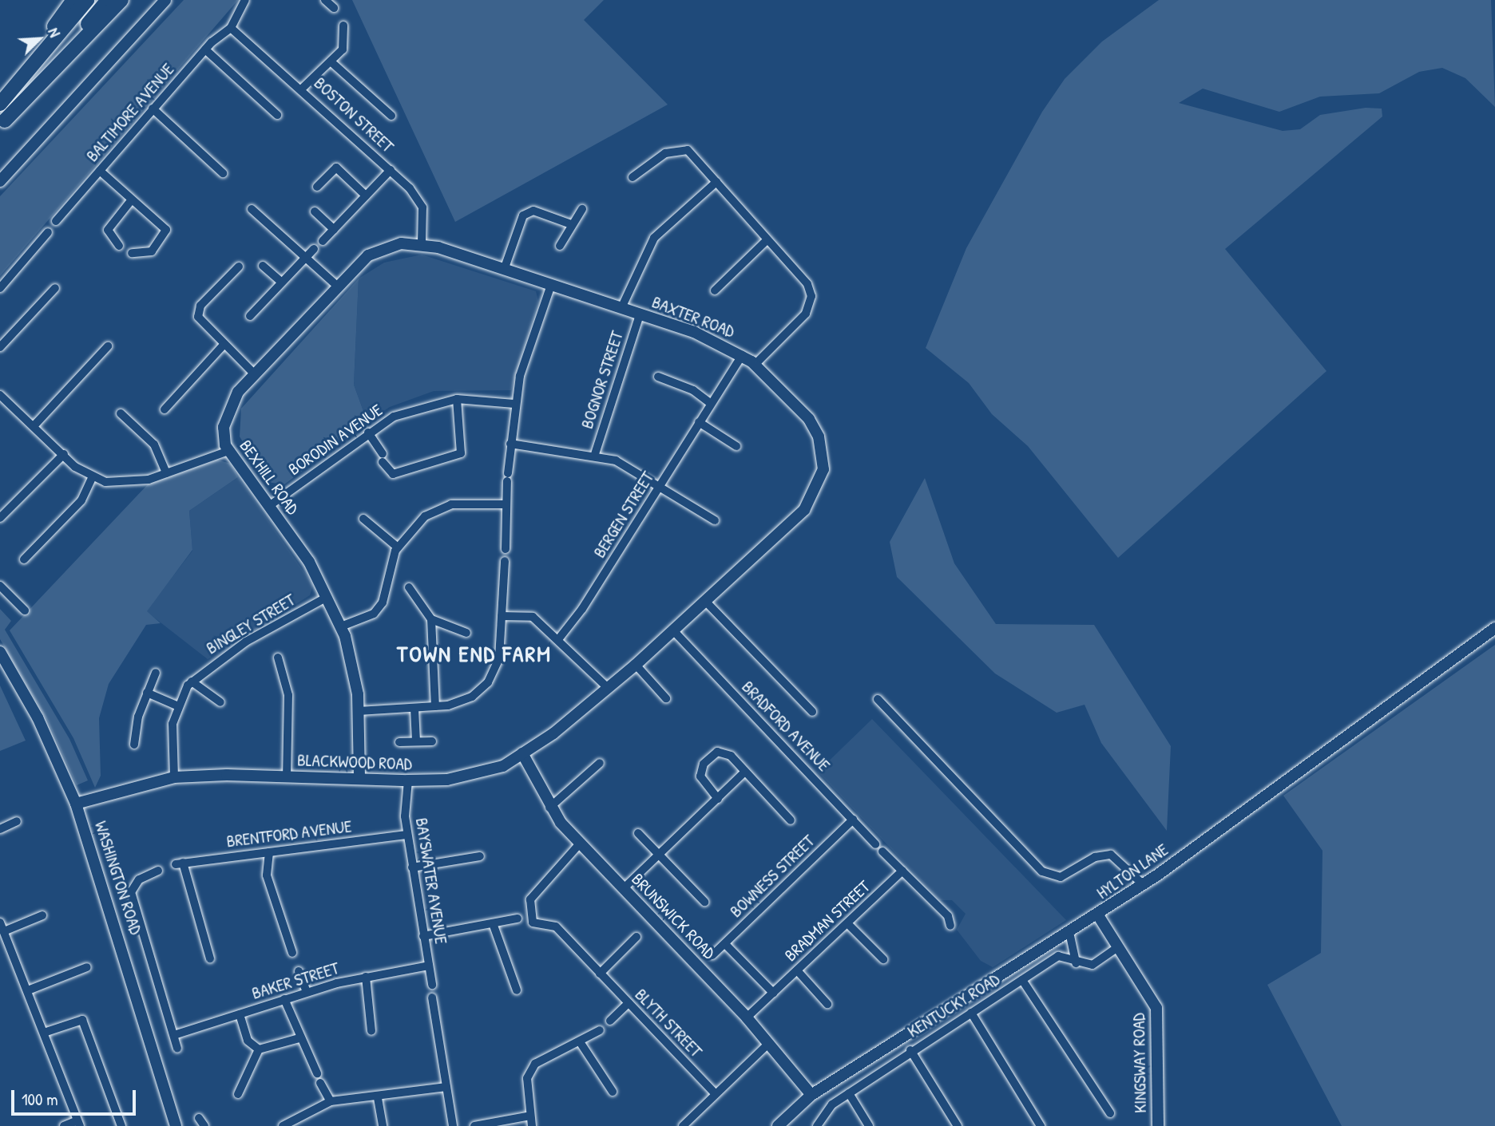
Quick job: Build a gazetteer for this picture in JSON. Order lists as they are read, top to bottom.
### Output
{
  "streets": {
    "street": [
      "BALTIMORE AVENUE",
      "BOSTON STREET",
      "BAXTER ROAD",
      "BOGNOR STREET",
      "BORODIN AVENUE",
      "BEXHILL ROAD",
      "BERGEN STREET",
      "BINGLEY STREET",
      "BRADFORD AVENUE",
      "BLACKWOOD ROAD",
      "BRENTFORD AVENUE",
      "HYLTON LANE",
      "BOWNESS STREET",
      "WASHINGTON ROAD",
      "BAYSWATER AVENUE",
      "BRUNSWICK ROAD",
      "BRADMAN STREET",
      "BAKER STREET",
      "KENTUCKY ROAD",
      "BLYTH STREET",
      "KINGSWAY ROAD"
    ]
  },
  "crossings": [
    ["BALTIMORE AVENUE", "BOSTON STREET"],
    ["BOSTON STREET", "BAXTER ROAD"],
    ["BOSTON STREET", "BEXHILL ROAD"],
    ["BAXTER ROAD", "BOGNOR STREET"],
    ["BAXTER ROAD", "BEXHILL ROAD"],
    ["BAXTER ROAD", "BERGEN STREET"],
    ["BAXTER ROAD", "BRADFORD AVENUE"],
    ["BAXTER ROAD", "BLACKWOOD ROAD"],
    ["BORODIN AVENUE", "BEXHILL ROAD"],
    ["BEXHILL ROAD", "BINGLEY STREET"],
    ["BEXHILL ROAD", "BLACKWOOD ROAD"],
    ["BINGLEY STREET", "BLACKWOOD ROAD"],
    ["BRADFORD AVENUE", "BOWNESS STREET"],
    ["BRADFORD AVENUE", "BRADMAN STREET"],
    ["BLACKWOOD ROAD", "WASHINGTON ROAD"],
    ["BLACKWOOD ROAD", "BAYSWATER AVENUE"],
    ["BLACKWOOD ROAD", "BRUNSWICK ROAD"],
    ["BRENTFORD AVENUE", "BAYSWATER AVENUE"],
    ["HYLTON LANE", "BRUNSWICK ROAD"],
    ["HYLTON LANE", "KINGSWAY ROAD"],
    ["BAYSWATER AVENUE", "BAKER STREET"],
    ["BRUNSWICK ROAD", "BRADMAN STREET"],
    ["BRUNSWICK ROAD", "BLYTH STREET"],
    ["KENTUCKY ROAD", "KINGSWAY ROAD"]
  ],
  "districts": ["TOWN END FARM"],
  "scale_bar": "100 m",
  "north": "top right"
}
